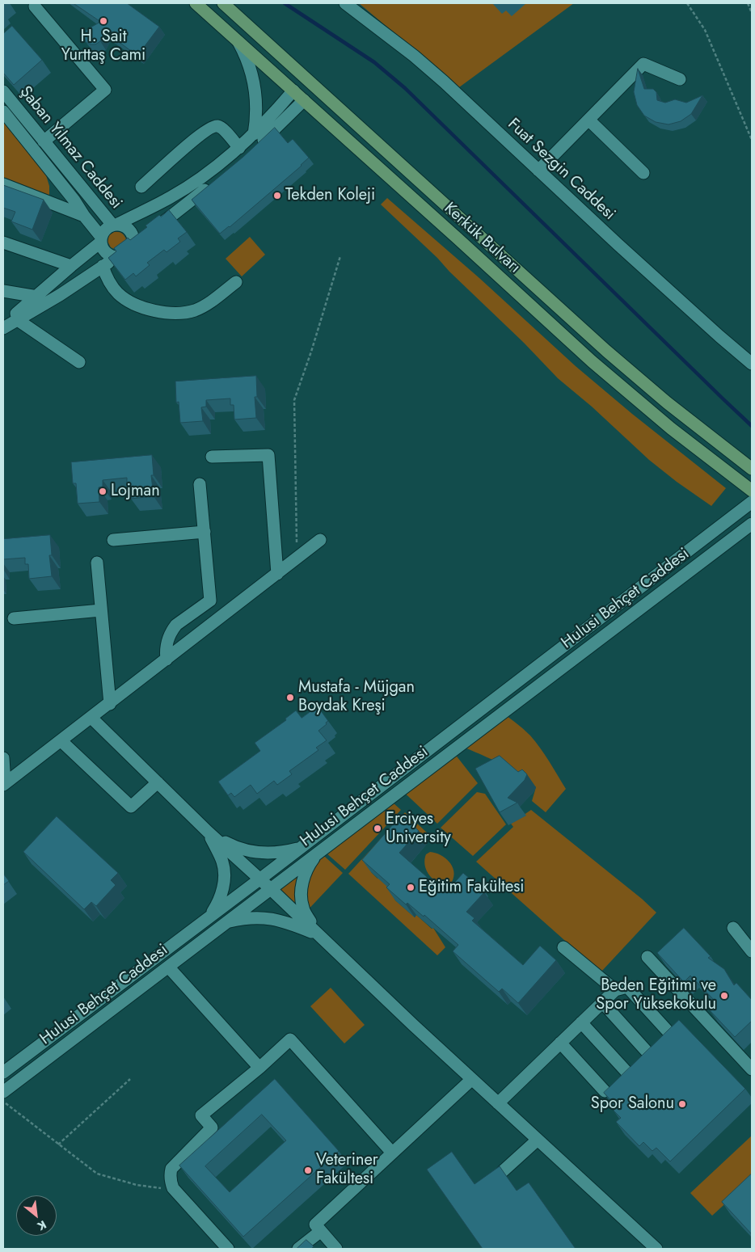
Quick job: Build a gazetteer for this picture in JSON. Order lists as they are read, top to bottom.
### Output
{
  "streets": {
    "main road": ["Kerkük Bulvarı"],
    "street": ["Şaban Yılmaz Caddesi", "Fuat Sezgin Caddesi", "Hulusi Behçet Caddesi"]
  },
  "places": [
    "H. Sait Yurttaş Cami",
    "Tekden Koleji",
    "Lojman",
    "Mustafa - Müjgan Boydak Kreşi",
    "Erciyes University",
    "Eğitim Fakültesi",
    "Beden Eğitimi ve Spor Yüksekokulu",
    "Spor Salonu",
    "Veteriner Fakültesi"
  ],
  "north": "bottom right"
}
